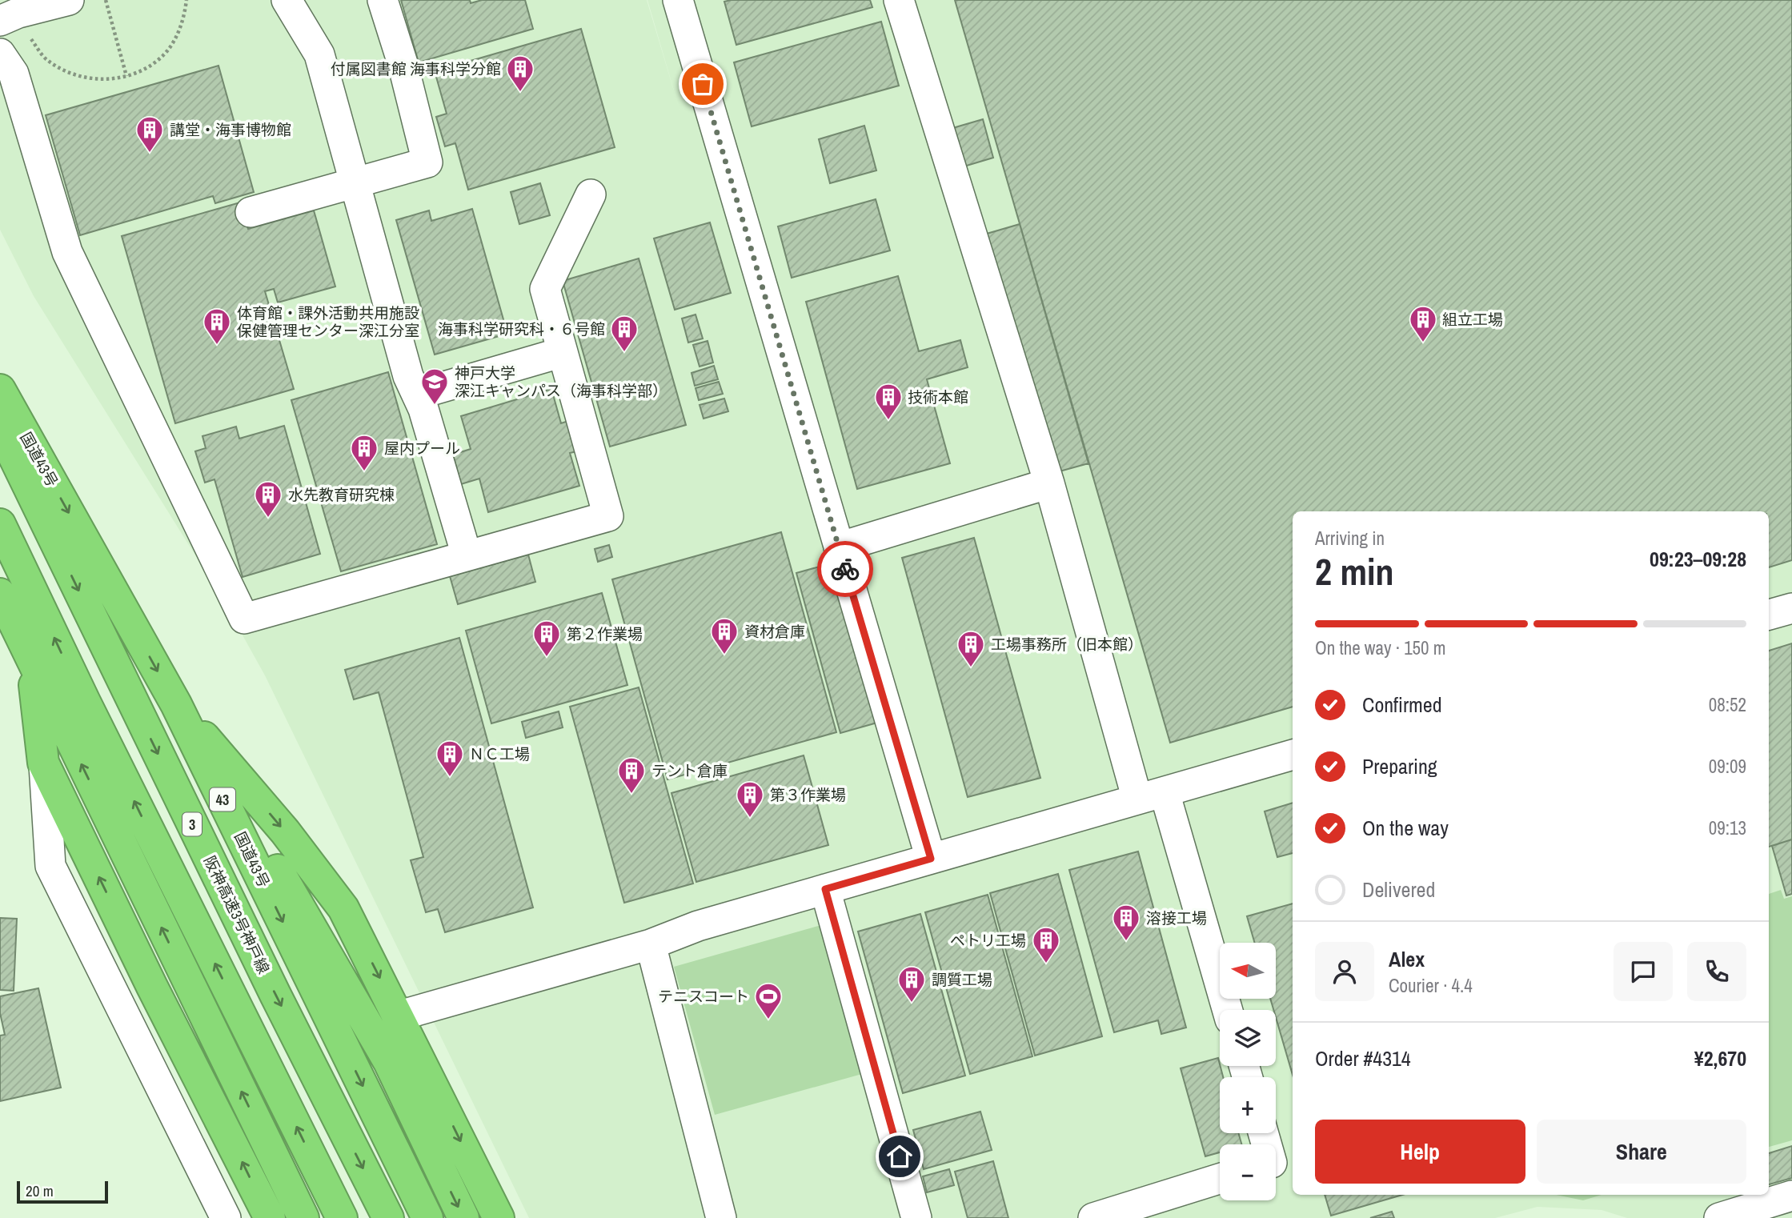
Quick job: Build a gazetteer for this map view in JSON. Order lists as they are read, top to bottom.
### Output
{
  "streets": {
    "highway": [
      "国道43号",
      "43",
      "3",
      "阪神高速3号神戸線"
    ]
  },
  "places": {
    "building": [
      "付属図書館 海事科学分館",
      "講堂・海事博物館",
      "組立工場",
      "体育館・課外活動共用施設 保健管理センター深江分室",
      "海事科学研究科・６号館",
      "技術本館",
      "屋内プール",
      "水先教育研究棟",
      "資材倉庫",
      "第２作業場",
      "工場事務所（旧本館）",
      "ＮＣ工場",
      "テント倉庫",
      "第３作業場",
      "溶接工場",
      "ペトリ工場",
      "調質工場"
    ],
    "school or university": ["神戸大学 深江キャンパス（海事科学部）"],
    "sports": ["テニスコート"]
  },
  "scale_bar": "20 m",
  "north": "left",
  "page": {
    "heading": ["2 min", "Arriving in", "09:23–09:28"],
    "panel": [
      "Alex",
      "Courier · 4.4",
      "Order #4314",
      "¥2,670"
    ],
    "bar": "On the way · 150 m",
    "list": [
      ["Confirmed", "08:52"],
      ["Preparing", "09:09"],
      ["On the way", "09:13"],
      "Delivered"
    ],
    "map_buttons": ["+", "−"],
    "buttons": ["Help", "Share"],
    "scale": "20 m"
  }
}
